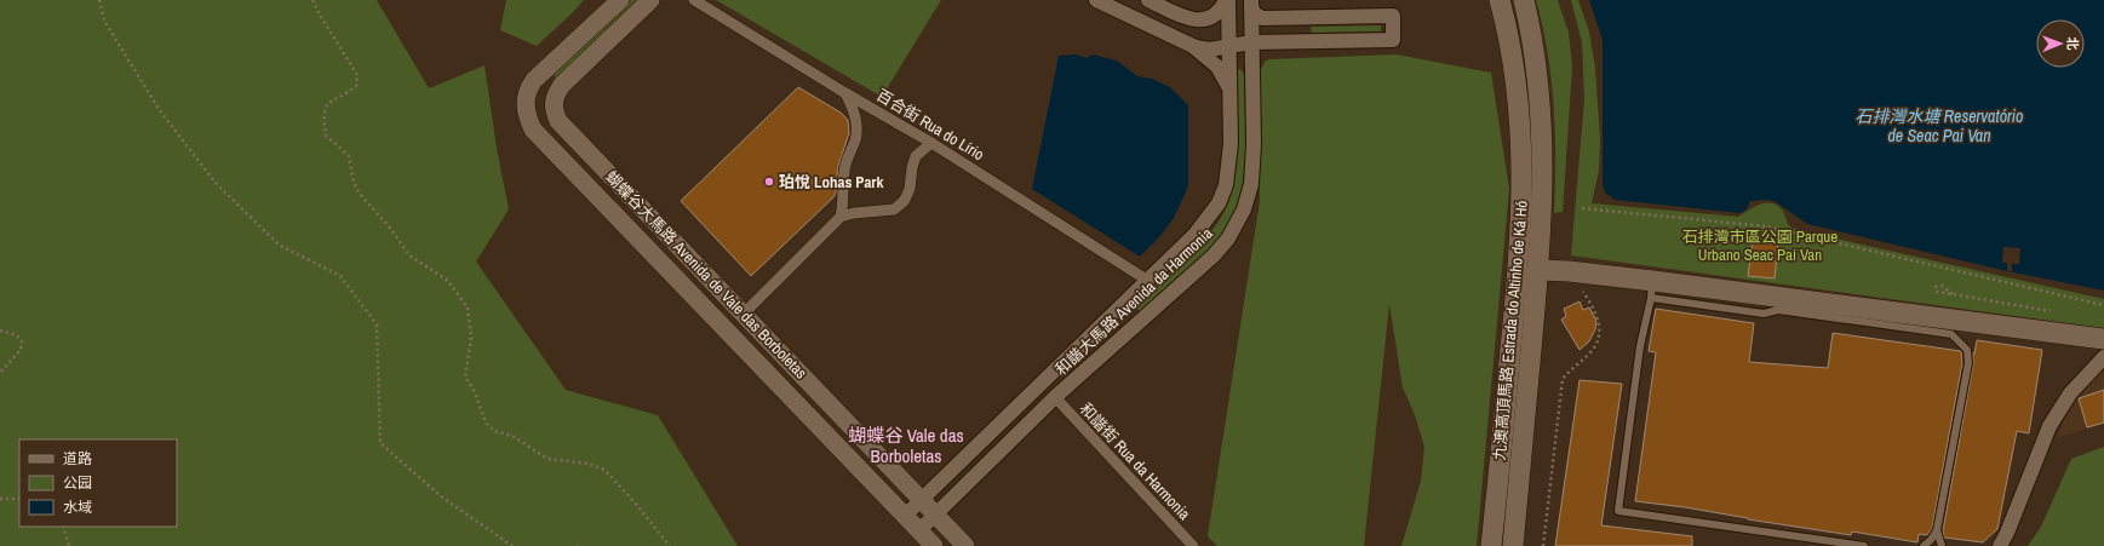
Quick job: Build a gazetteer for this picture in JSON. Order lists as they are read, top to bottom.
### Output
{
  "streets": {
    "main road": ["九澳高頂馬路 Estrada do Altinho de Ká Hó"],
    "street": [
      "百合街 Rua do Lírio",
      "蝴蝶谷大馬路 Avenida de Vale das Borboletas",
      "和諧大馬路 Avenida da Harmonia",
      "和諧街 Rua da Harmonia"
    ]
  },
  "crossings": [
    ["百合街 Rua do Lírio", "和諧大馬路 Avenida da Harmonia"],
    ["蝴蝶谷大馬路 Avenida de Vale das Borboletas", "和諧大馬路 Avenida da Harmonia"],
    ["和諧大馬路 Avenida da Harmonia", "和諧街 Rua da Harmonia"]
  ],
  "districts": ["蝴蝶谷 Vale das Borboletas"],
  "water": ["石排灣水塘 Reservatório de Seac Pai Van"],
  "parks": ["石排灣市區公園 Parque Urbano Seac Pai Van"],
  "places": ["珀悅 Lohas Park"],
  "legend": ["道路", "公园", "水域"],
  "north": "right"
}
